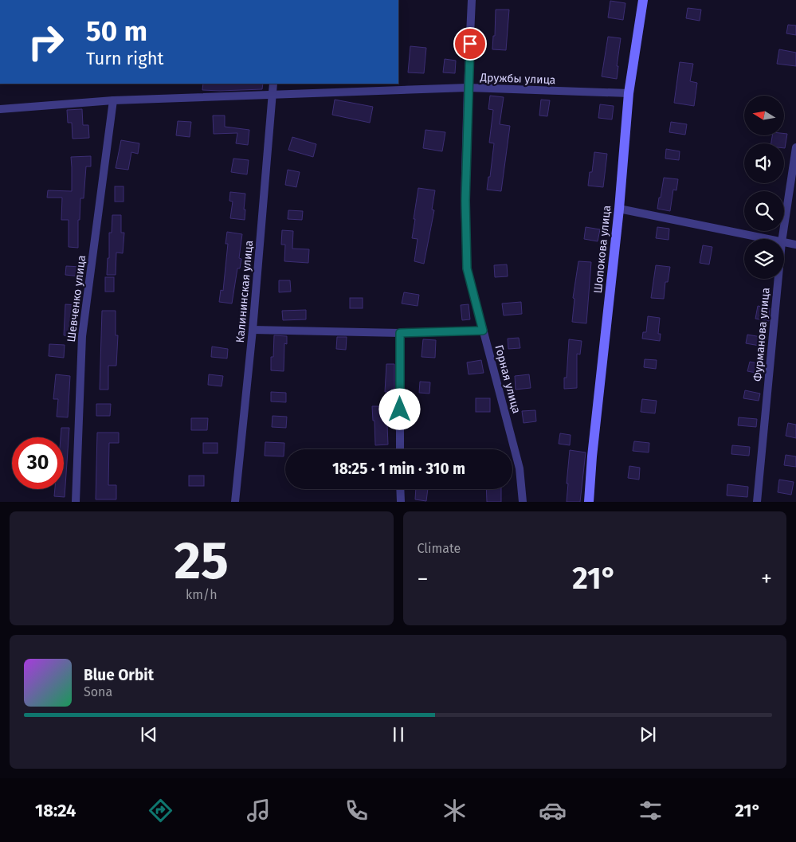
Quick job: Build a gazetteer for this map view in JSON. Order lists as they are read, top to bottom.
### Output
{
  "streets": {
    "street": [
      "Дружбы улица",
      "Шопокова улица",
      "Калининская улица",
      "Шевченко улица",
      "Фурманова улица",
      "Горная улица"
    ]
  },
  "crossings": [
    ["Дружбы улица", "Шопокова улица"],
    ["Дружбы улица", "Калининская улица"],
    ["Дружбы улица", "Шевченко улица"],
    ["Дружбы улица", "Горная улица"]
  ],
  "north": "left",
  "page": {
    "turn": ["50 m", "Turn right"],
    "limit": "30",
    "trip": "18:25 · 1 min · 310 m",
    "tile": [
      ["25", "km/h"],
      "Climate"
    ],
    "heat": ["−", "21°", "+"],
    "song": ["Blue Orbit", "Sona"],
    "tabs": ["18:24", "21°"]
  }
}
